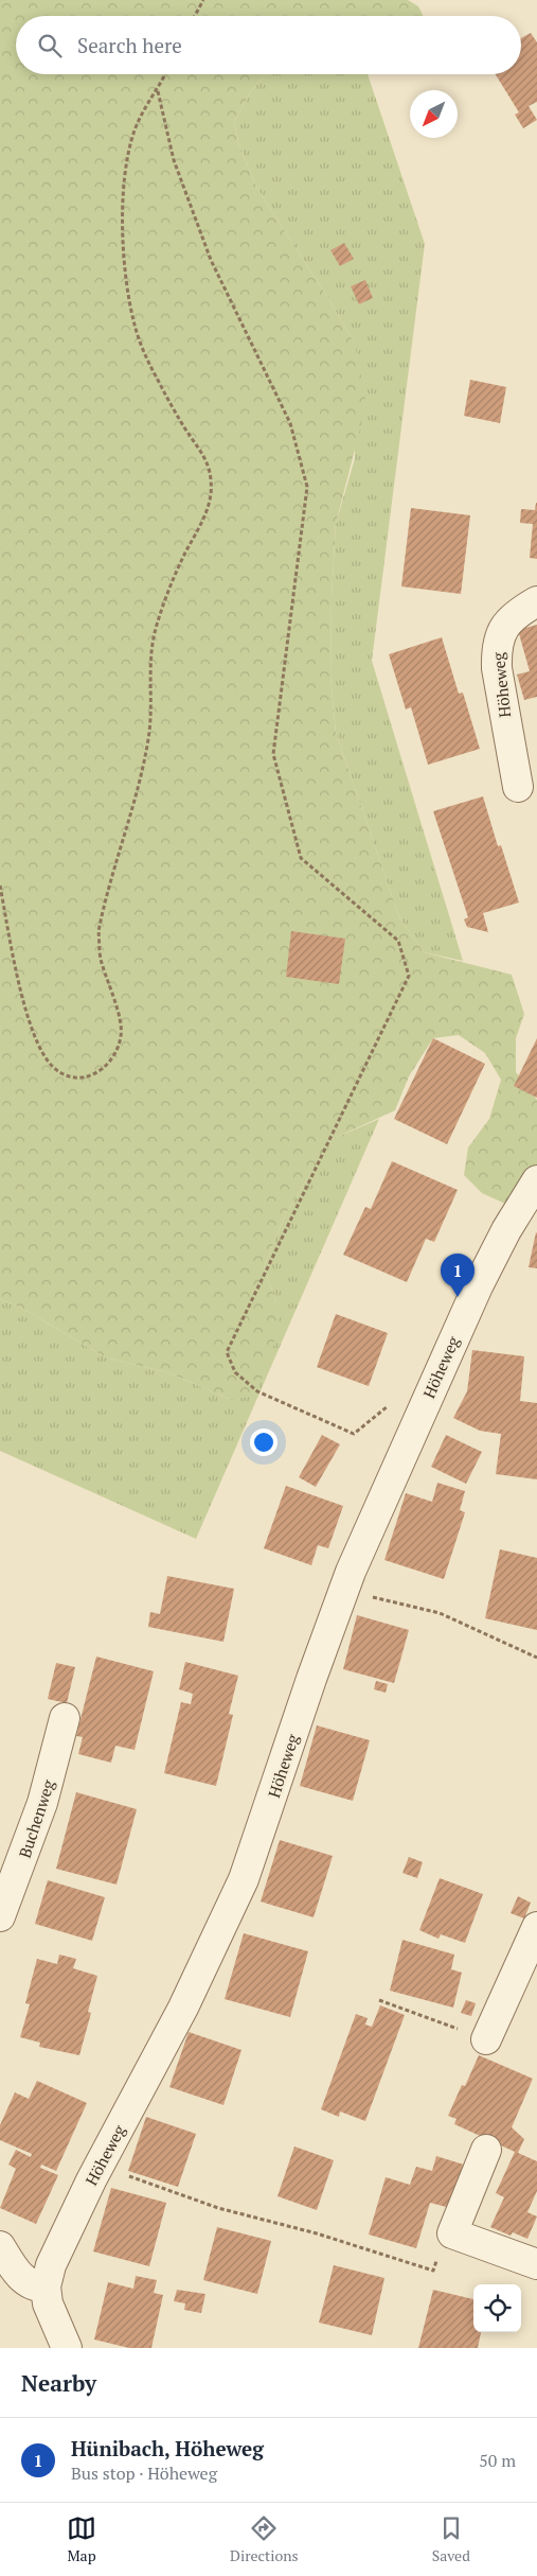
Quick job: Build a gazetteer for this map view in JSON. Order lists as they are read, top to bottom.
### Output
{
  "streets": {
    "street": ["Höheweg", "Buchenweg"]
  },
  "north": "bottom left",
  "page": {
    "search": "Search here",
    "pins": "1",
    "heading": "Nearby",
    "list": [
      {
        "mark": "1",
        "name": "Hünibach, Höheweg",
        "note": "Bus stop · Höheweg",
        "value": "50 m"
      }
    ],
    "nav": ["Map", "Directions", "Saved"]
  }
}
